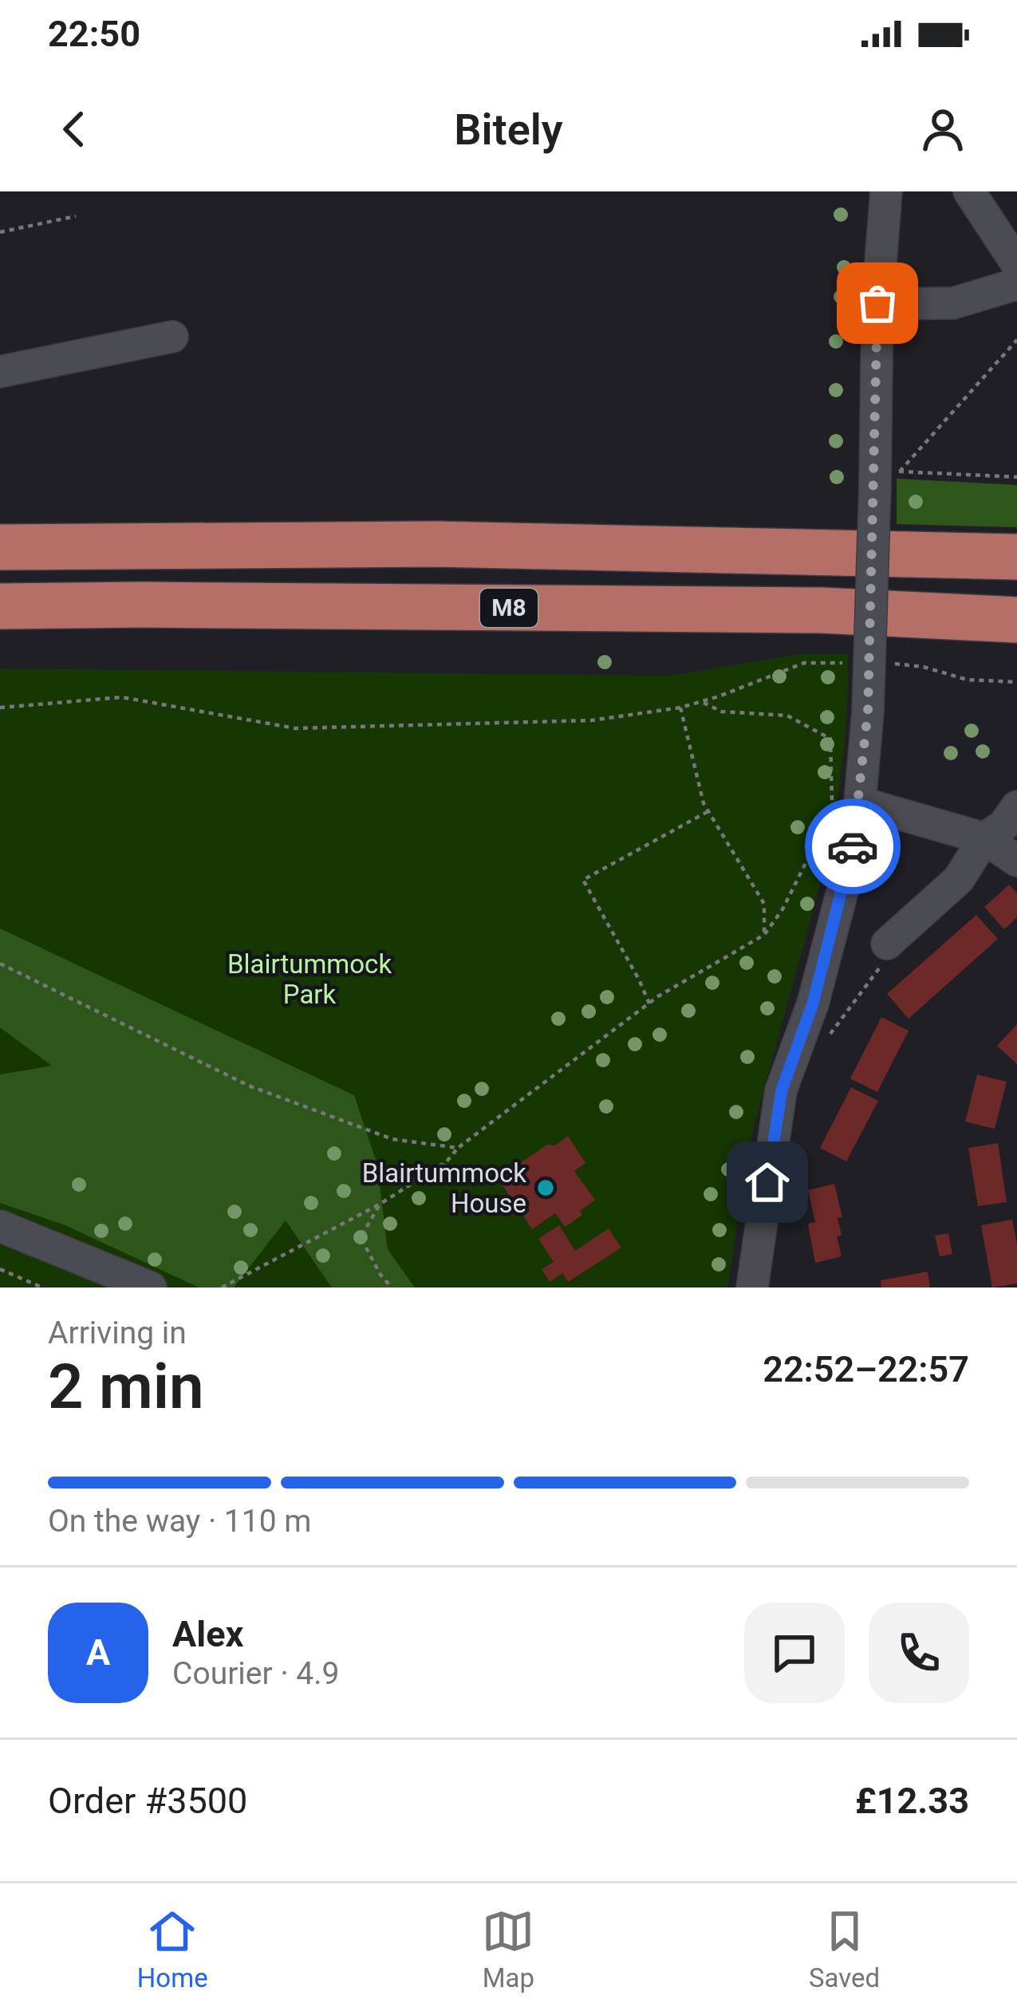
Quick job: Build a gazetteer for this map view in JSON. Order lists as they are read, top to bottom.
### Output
{
  "streets": {
    "highway": ["M8"]
  },
  "parks": ["Blairtummock Park"],
  "places": ["Blairtummock House"],
  "page": {
    "status": "22:50",
    "header": "Bitely",
    "heading": ["2 min", "Arriving in", "22:52–22:57"],
    "panel": [
      "Alex",
      "Courier · 4.9",
      "Order #3500",
      "£12.33"
    ],
    "bar": "On the way · 110 m",
    "round": "A",
    "tabs": ["Home", "Map", "Saved"]
  }
}
